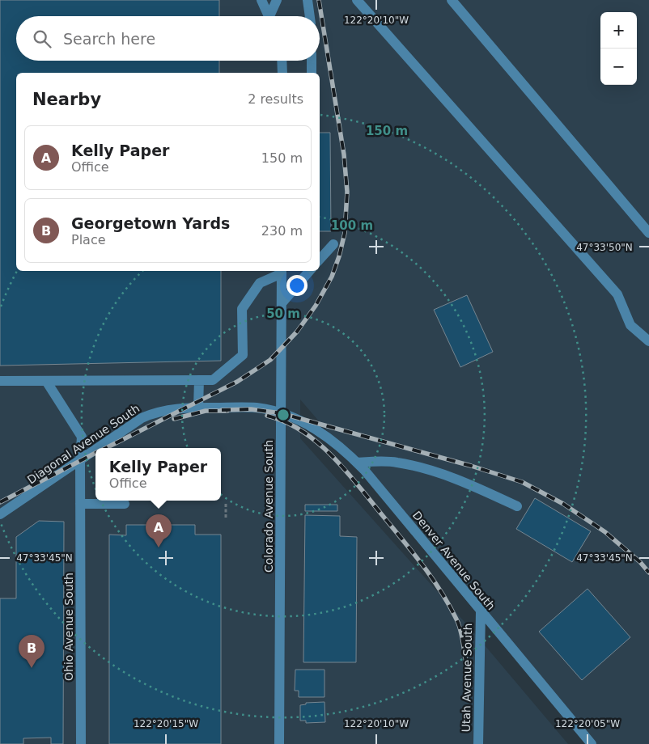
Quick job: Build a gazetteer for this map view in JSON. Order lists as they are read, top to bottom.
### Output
{
  "streets": {
    "street": [
      "Diagonal Avenue South",
      "Colorado Avenue South",
      "Denver Avenue South",
      "Ohio Avenue South",
      "Utah Avenue South"
    ]
  },
  "crossings": [
    ["Diagonal Avenue South", "Colorado Avenue South"],
    ["Diagonal Avenue South", "Denver Avenue South"],
    ["Diagonal Avenue South", "Ohio Avenue South"],
    ["Colorado Avenue South", "Denver Avenue South"],
    ["Denver Avenue South", "Utah Avenue South"]
  ],
  "page": {
    "map_buttons": ["+", "−"],
    "search": "Search here",
    "heading": ["Nearby", "2 results"],
    "list": [
      {
        "mark": "A",
        "name": "Kelly Paper",
        "note": "Office",
        "value": "150 m"
      },
      {
        "mark": "B",
        "name": "Georgetown Yards",
        "note": "Place",
        "value": "230 m"
      }
    ],
    "popup": ["Kelly Paper", "Office"],
    "pins": ["A", "B"]
  },
  "coordinates": [
    "122°20'10\"W",
    "47°33'50\"N",
    "47°33'45\"N",
    "122°20'15\"W",
    "122°20'05\"W"
  ],
  "rings": ["150 m", "100 m", "50 m"]
}
